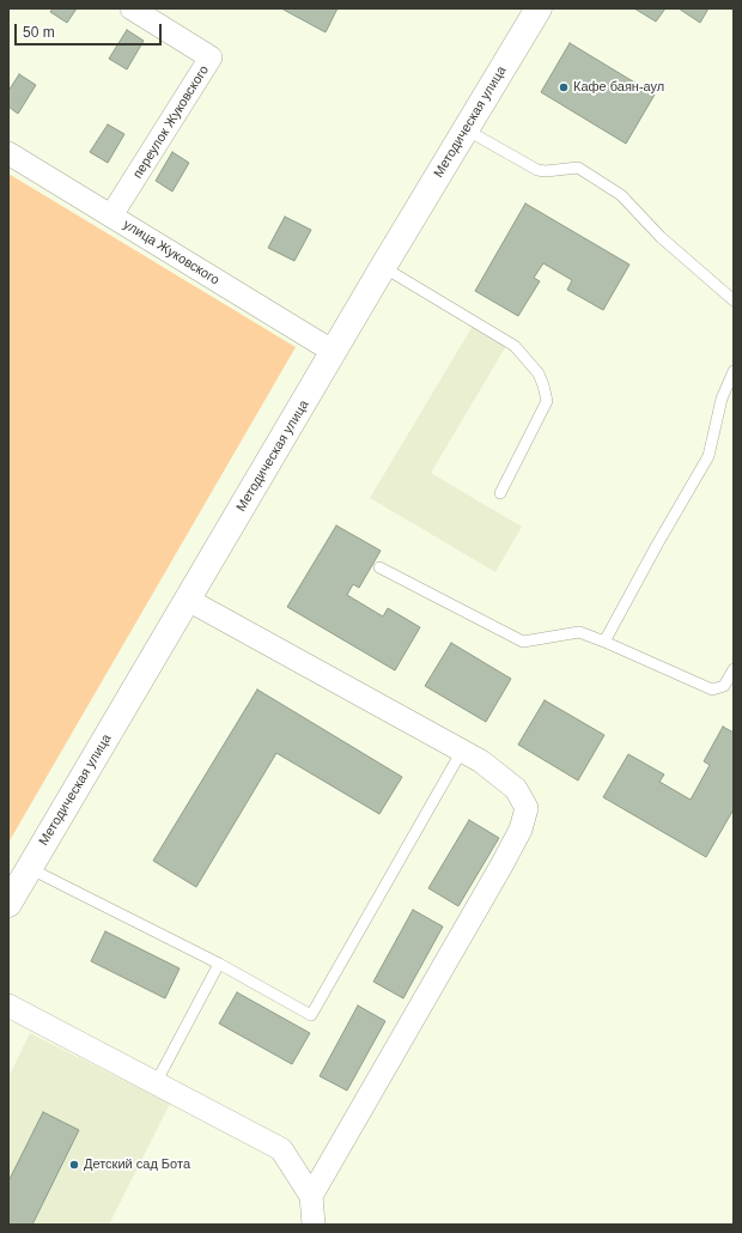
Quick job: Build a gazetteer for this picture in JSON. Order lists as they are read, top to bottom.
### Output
{
  "streets": {
    "main road": ["Методическая улица"],
    "street": ["переулок Жуковского", "улица Жуковского"]
  },
  "crossings": [
    ["переулок Жуковского", "улица Жуковского"],
    ["Методическая улица", "улица Жуковского"]
  ],
  "places": ["Кафе баян-аул", "Детский сад Бота"],
  "scale_bar": "50 m"
}
